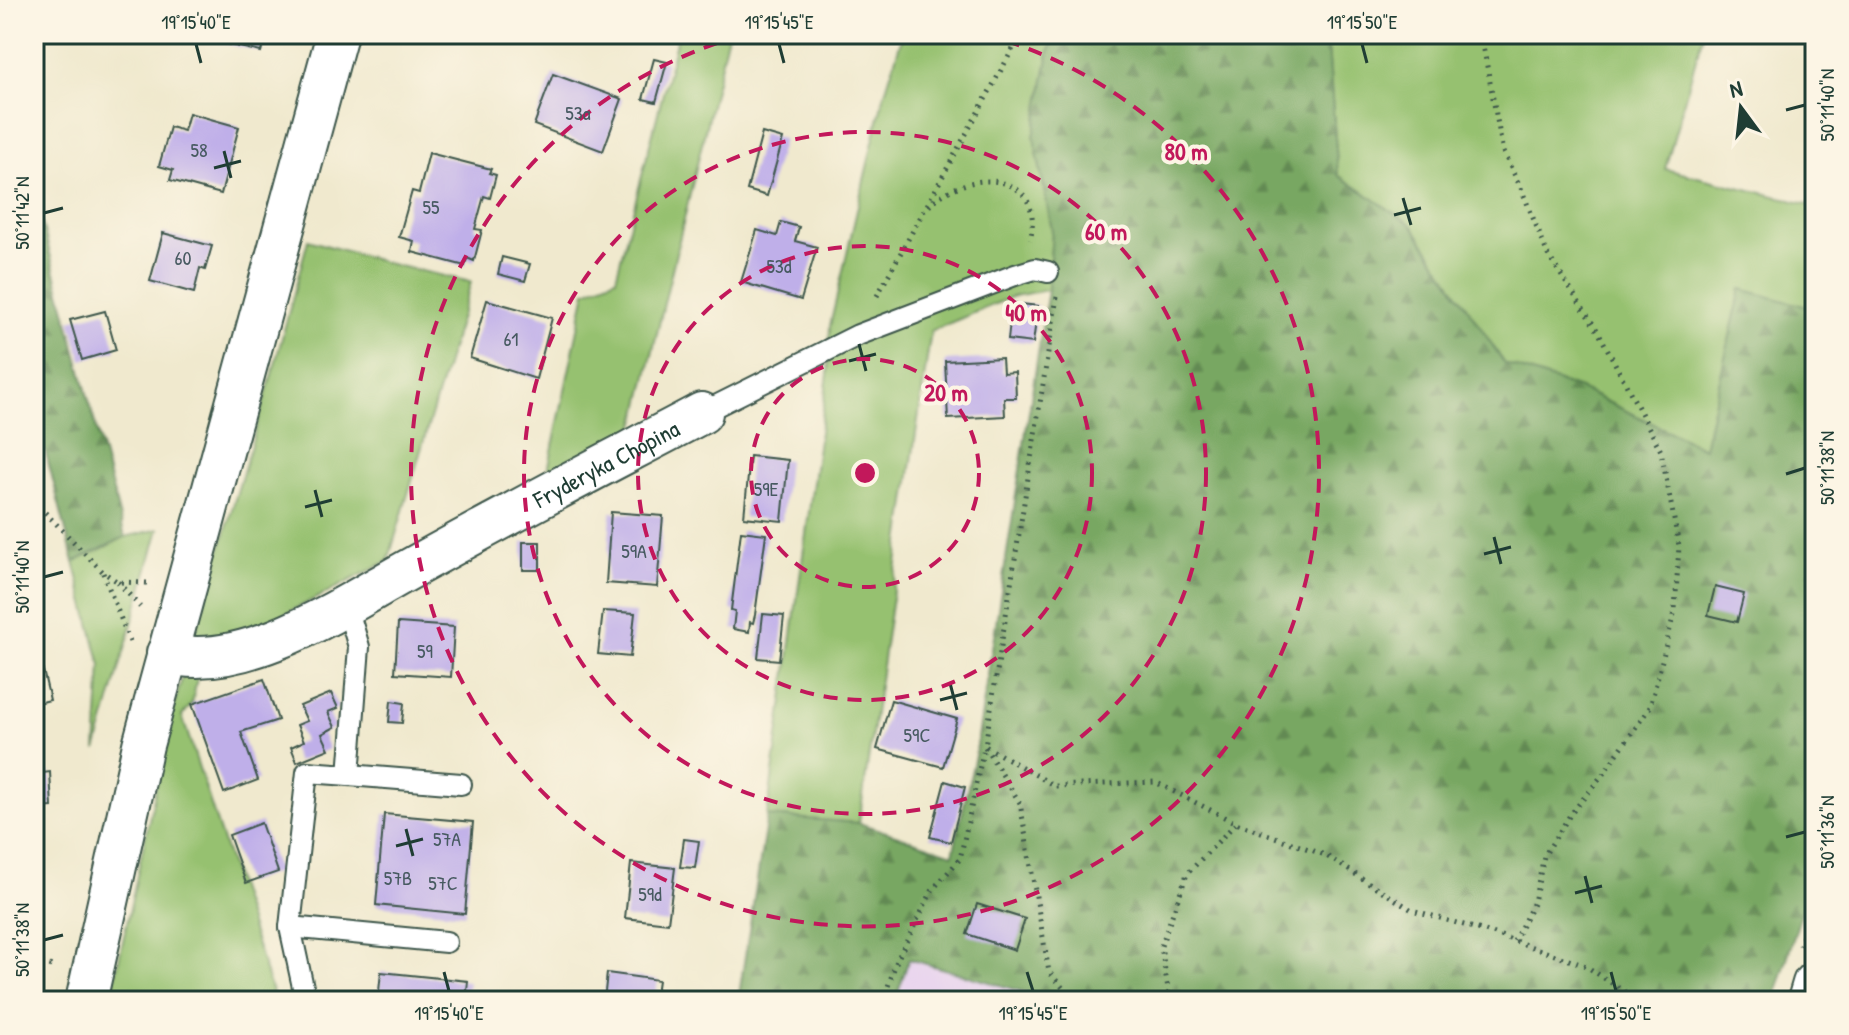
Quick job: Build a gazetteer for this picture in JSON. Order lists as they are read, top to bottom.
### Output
{
  "streets": {
    "street": ["Fryderyka Chopina"]
  },
  "house_numbers": [
    "53a",
    "58",
    "55",
    "60",
    "53d",
    "61",
    "59E",
    "59A",
    "59",
    "59C",
    "57A",
    "57B",
    "57C",
    "59d"
  ],
  "north": "top",
  "coordinates": [
    "19°15'40\"E",
    "19°15'45\"E",
    "19°15'50\"E",
    "50°11'40\"N",
    "50°11'42\"N",
    "50°11'38\"N",
    "50°11'36\"N"
  ],
  "rings": [
    "80 m",
    "60 m",
    "40 m",
    "20 m"
  ]
}
